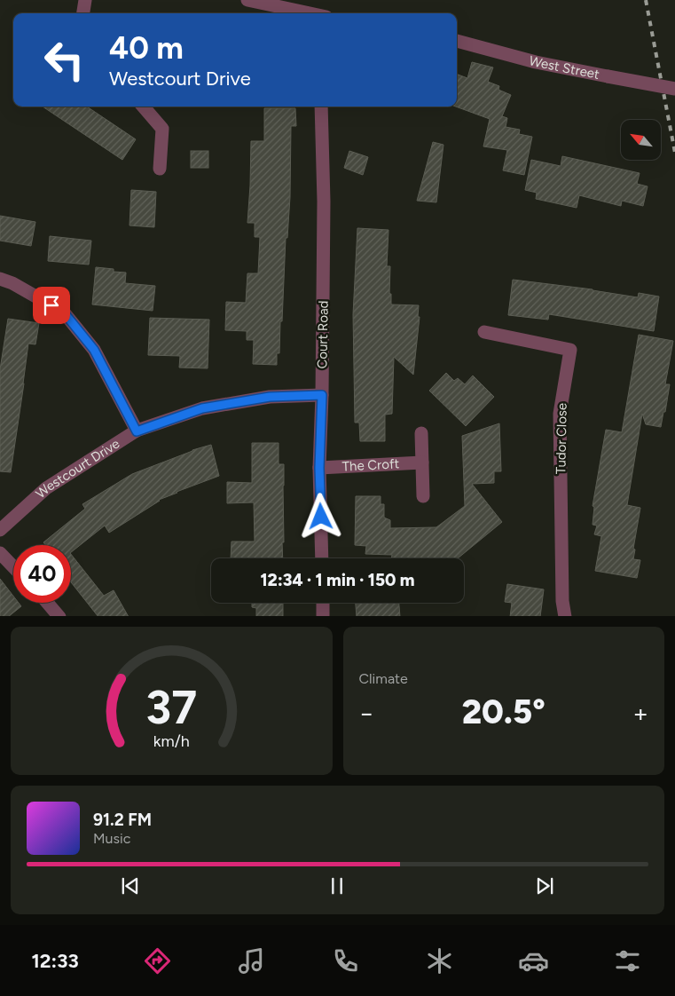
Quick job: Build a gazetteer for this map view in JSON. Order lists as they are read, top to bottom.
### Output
{
  "streets": {
    "street": [
      "West Street",
      "Court Road",
      "Tudor Close",
      "The Croft",
      "Westcourt Drive"
    ]
  },
  "crossings": [
    ["Court Road", "The Croft"],
    ["Court Road", "Westcourt Drive"]
  ],
  "north": "top left",
  "page": {
    "turn": ["40 m", "Westcourt Drive"],
    "limit": "40",
    "trip": "12:34 · 1 min · 150 m",
    "tile": "Climate",
    "heat": ["−", "20.5°", "+"],
    "song": ["91.2 FM", "Music"],
    "tabs": "12:33",
    "gauge": ["37", "km/h"]
  }
}
